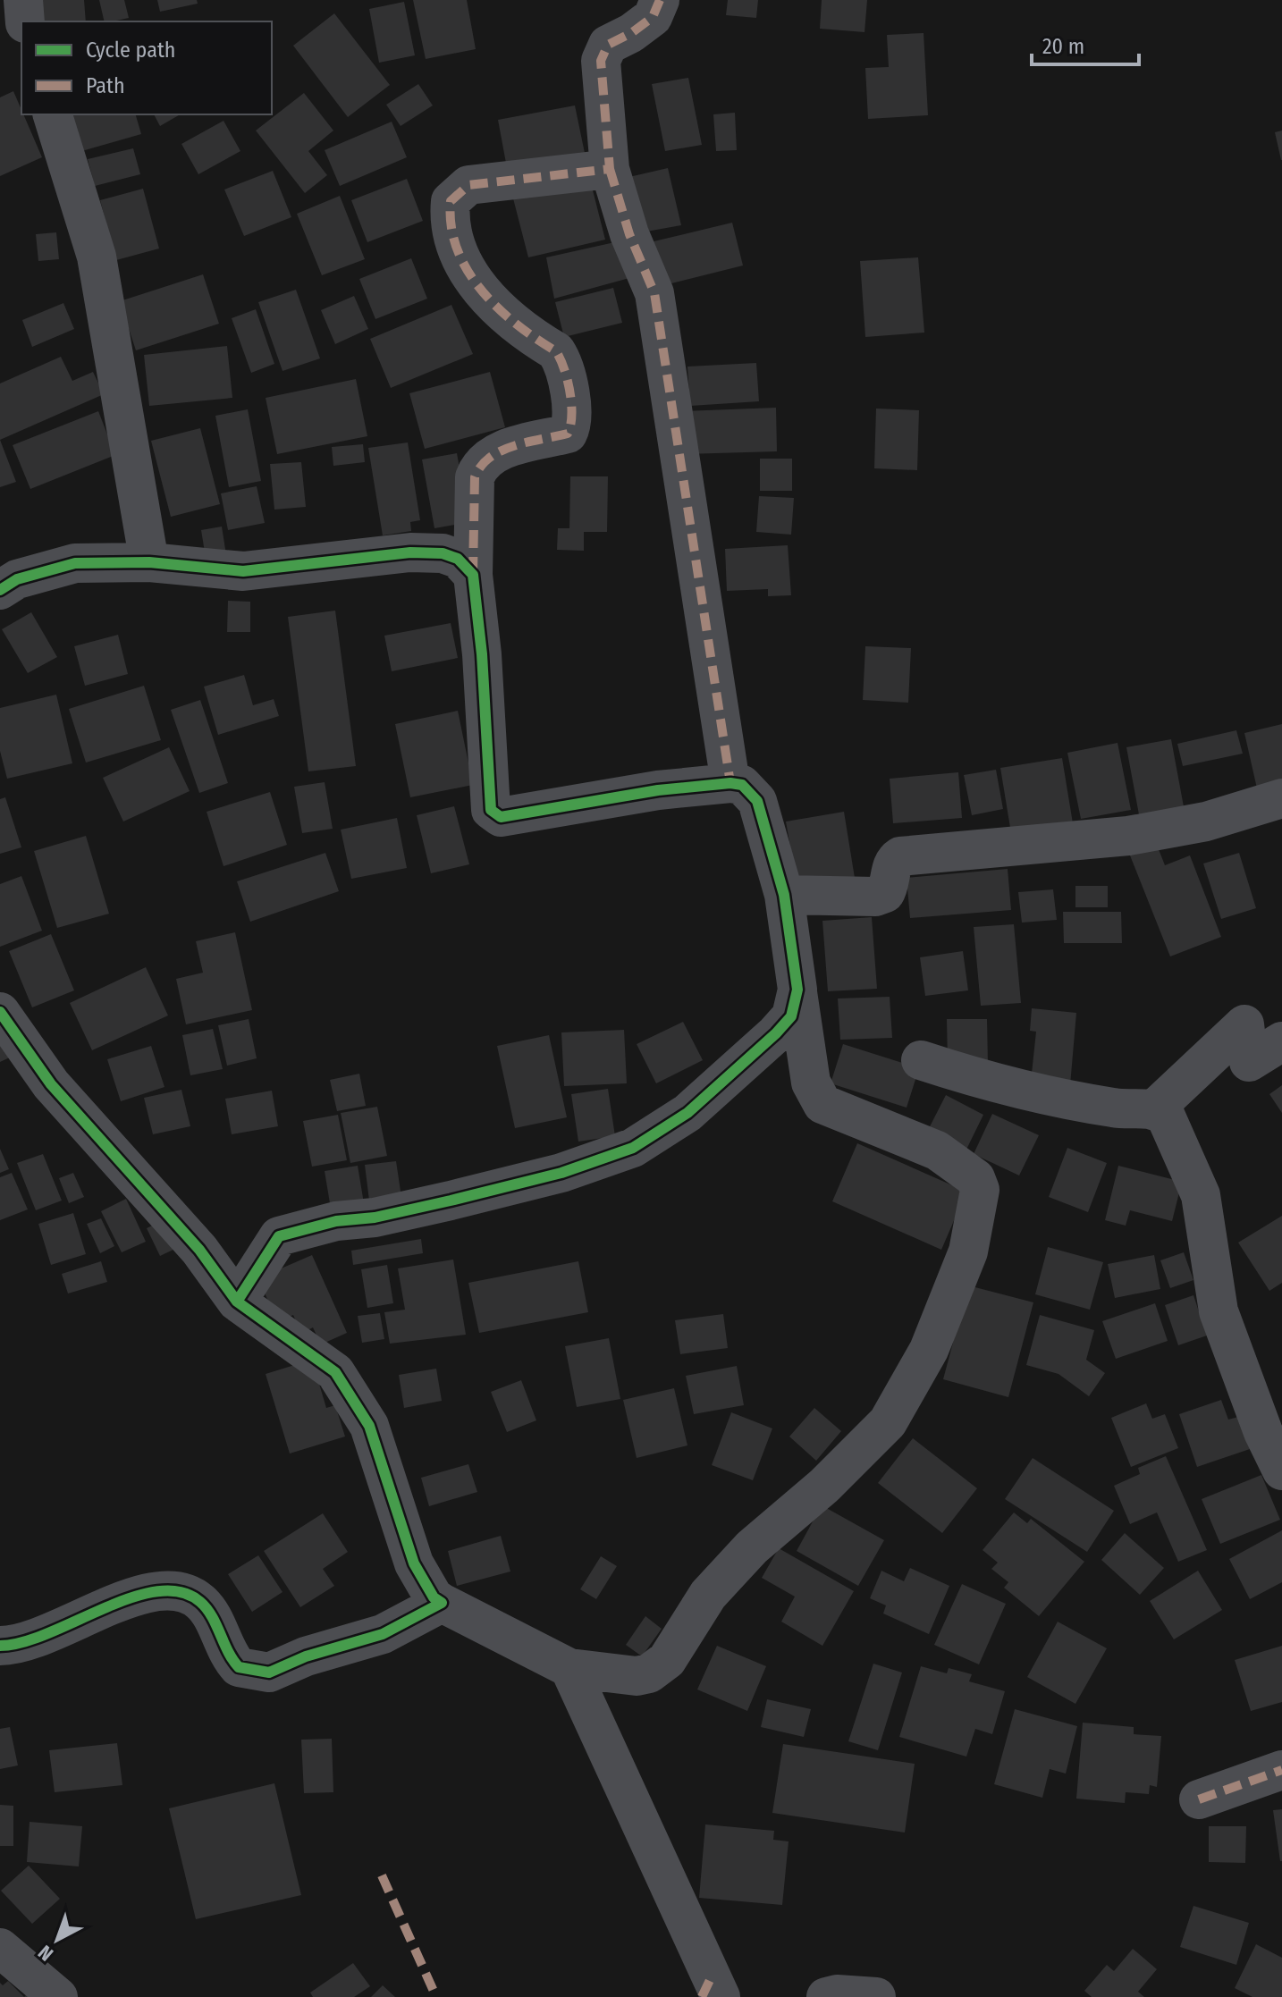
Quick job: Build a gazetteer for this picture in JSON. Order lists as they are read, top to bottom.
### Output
{
  "legend": ["Cycle path", "Path"],
  "scale_bar": "20 m",
  "north": "bottom left"
}
